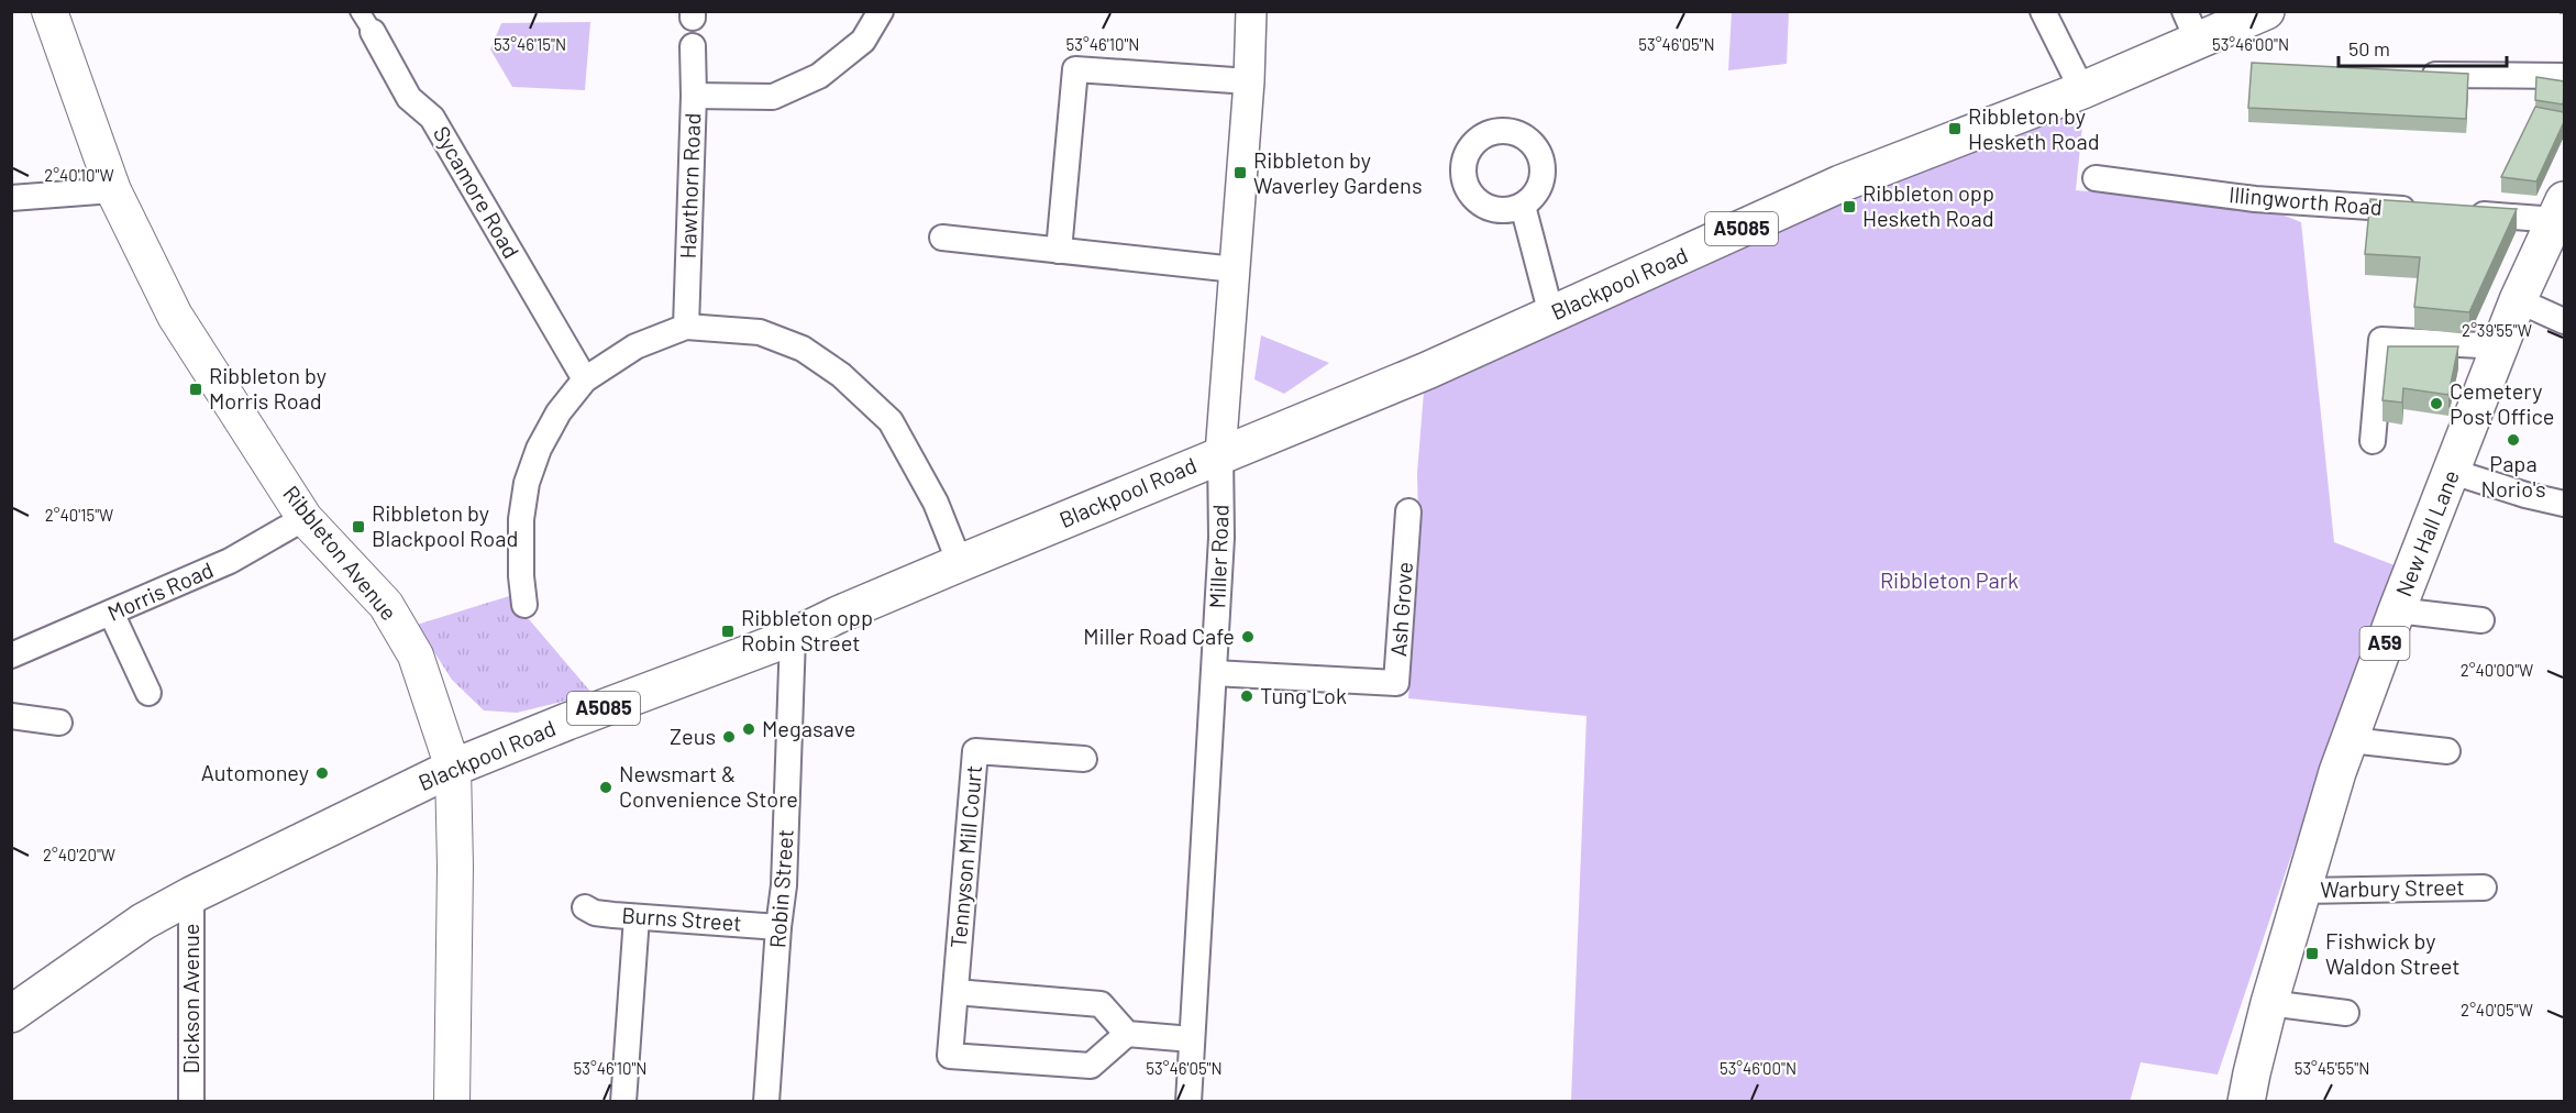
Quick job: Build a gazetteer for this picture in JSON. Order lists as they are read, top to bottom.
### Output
{
  "streets": {
    "highway": [
      "A5085",
      "Blackpool Road",
      "New Hall Lane",
      "A59"
    ],
    "main road": ["Ribbleton Avenue"],
    "street": [
      "Hawthorn Road",
      "Sycamore Road",
      "Illingworth Road",
      "Miller Road",
      "Morris Road",
      "Ash Grove",
      "Tennyson Mill Court",
      "Robin Street",
      "Warbury Street",
      "Burns Street",
      "Dickson Avenue"
    ]
  },
  "crossings": [
    ["Blackpool Road", "Ribbleton Avenue"],
    ["Blackpool Road", "Miller Road"],
    ["Blackpool Road", "Robin Street"],
    ["Blackpool Road", "Dickson Avenue"],
    ["New Hall Lane", "Warbury Street"],
    ["Ribbleton Avenue", "Morris Road"],
    ["Miller Road", "Ash Grove"],
    ["Robin Street", "Burns Street"]
  ],
  "parks": ["Ribbleton Park"],
  "places": {
    "transit": [
      "Ribbleton by Hesketh Road",
      "Ribbleton by Waverley Gardens",
      "Ribbleton opp Hesketh Road",
      "Ribbleton by Morris Road",
      "Ribbleton by Blackpool Road",
      "Ribbleton opp Robin Street",
      "Fishwick by Waldon Street"
    ],
    "other": [
      "Cemetery Post Office",
      "Papa Norio's",
      "Miller Road Cafe",
      "Tung Lok",
      "Megasave",
      "Zeus",
      "Automoney",
      "Newsmart & Convenience Store"
    ]
  },
  "scale_bar": "50 m",
  "coordinates": [
    "53°46'15\"N",
    "53°46'10\"N",
    "53°46'05\"N",
    "53°46'00\"N",
    "2°40'10\"W",
    "2°39'55\"W",
    "2°40'15\"W",
    "2°40'00\"W",
    "2°40'20\"W",
    "2°40'05\"W",
    "53°45'55\"N"
  ]
}
